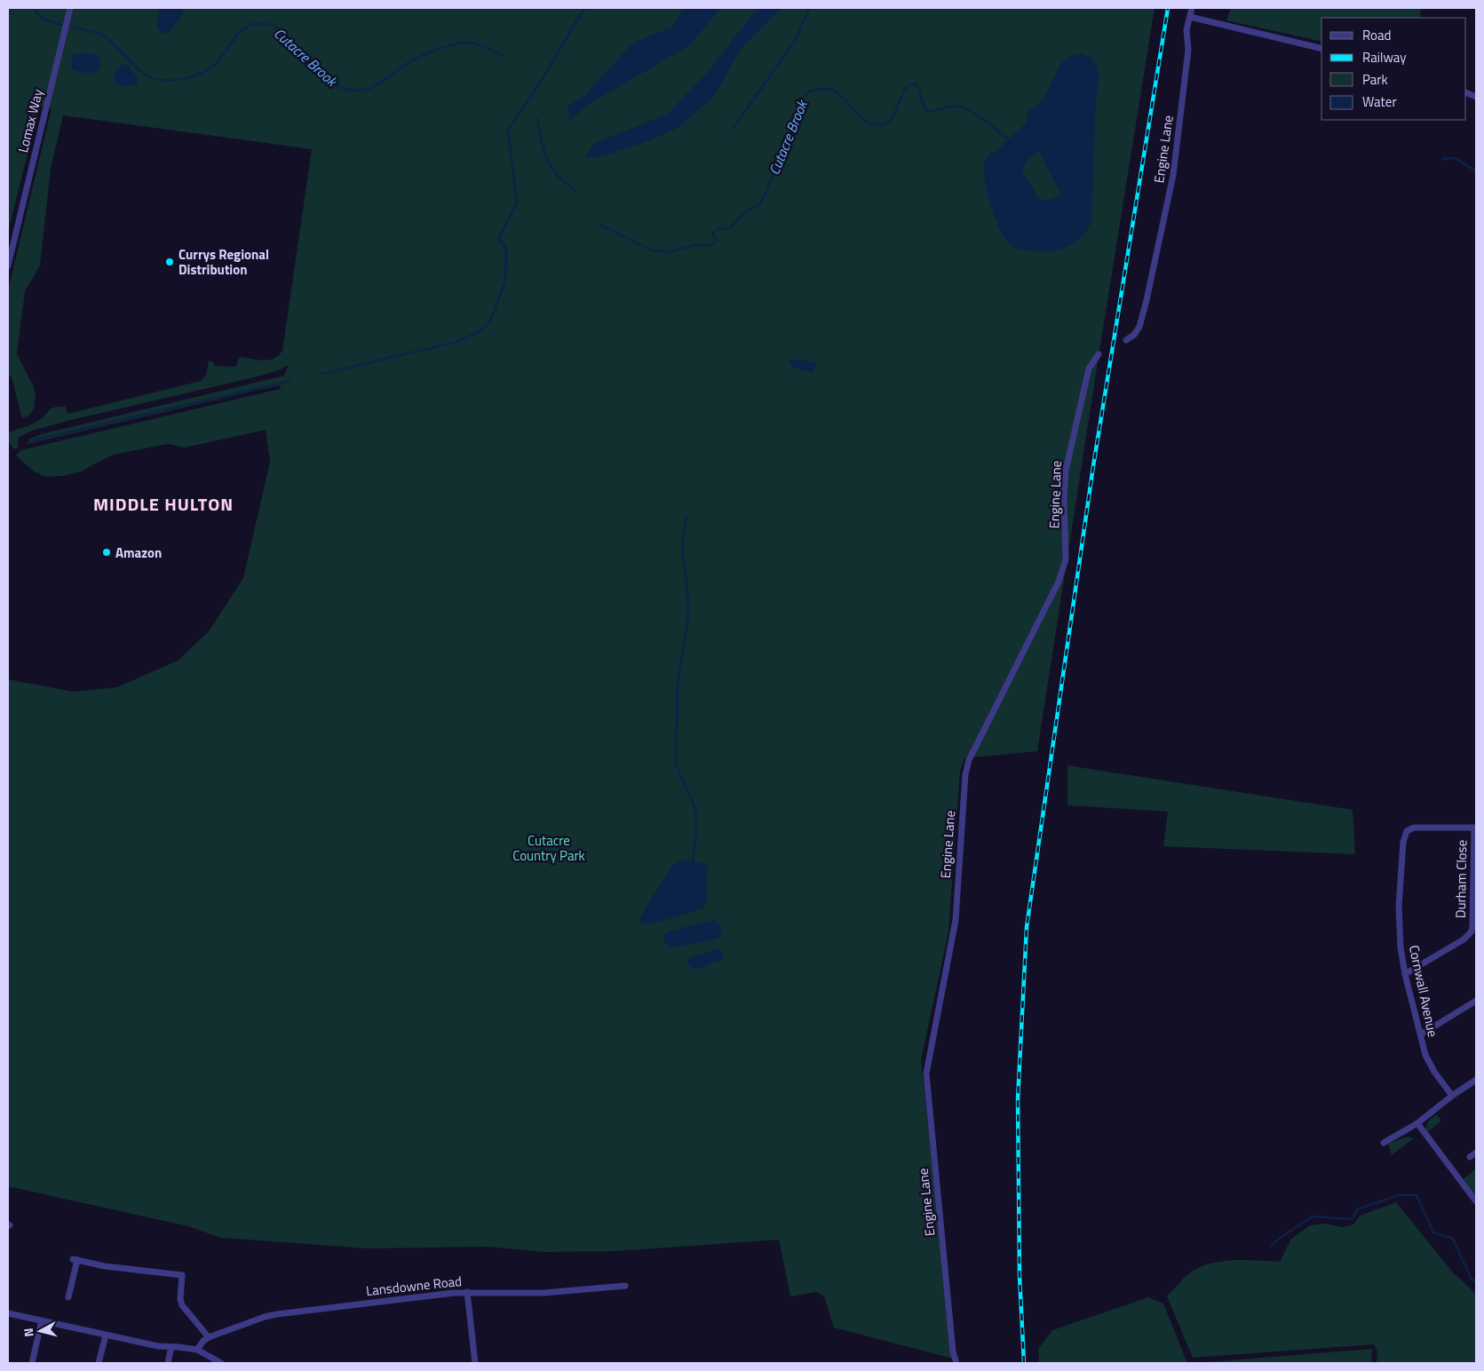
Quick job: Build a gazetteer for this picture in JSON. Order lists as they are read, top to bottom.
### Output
{
  "streets": {
    "street": [
      "Lomax Way",
      "Engine Lane",
      "Durham Close",
      "Cornwall Avenue",
      "Lansdowne Road"
    ]
  },
  "crossings": [
    ["Durham Close", "Cornwall Avenue"]
  ],
  "districts": ["MIDDLE HULTON"],
  "water": ["Cutacre Brook"],
  "parks": ["Cutacre Country Park"],
  "places": ["Currys Regional Distribution", "Amazon"],
  "legend": [
    "Road",
    "Railway",
    "Park",
    "Water"
  ],
  "north": "left"
}
